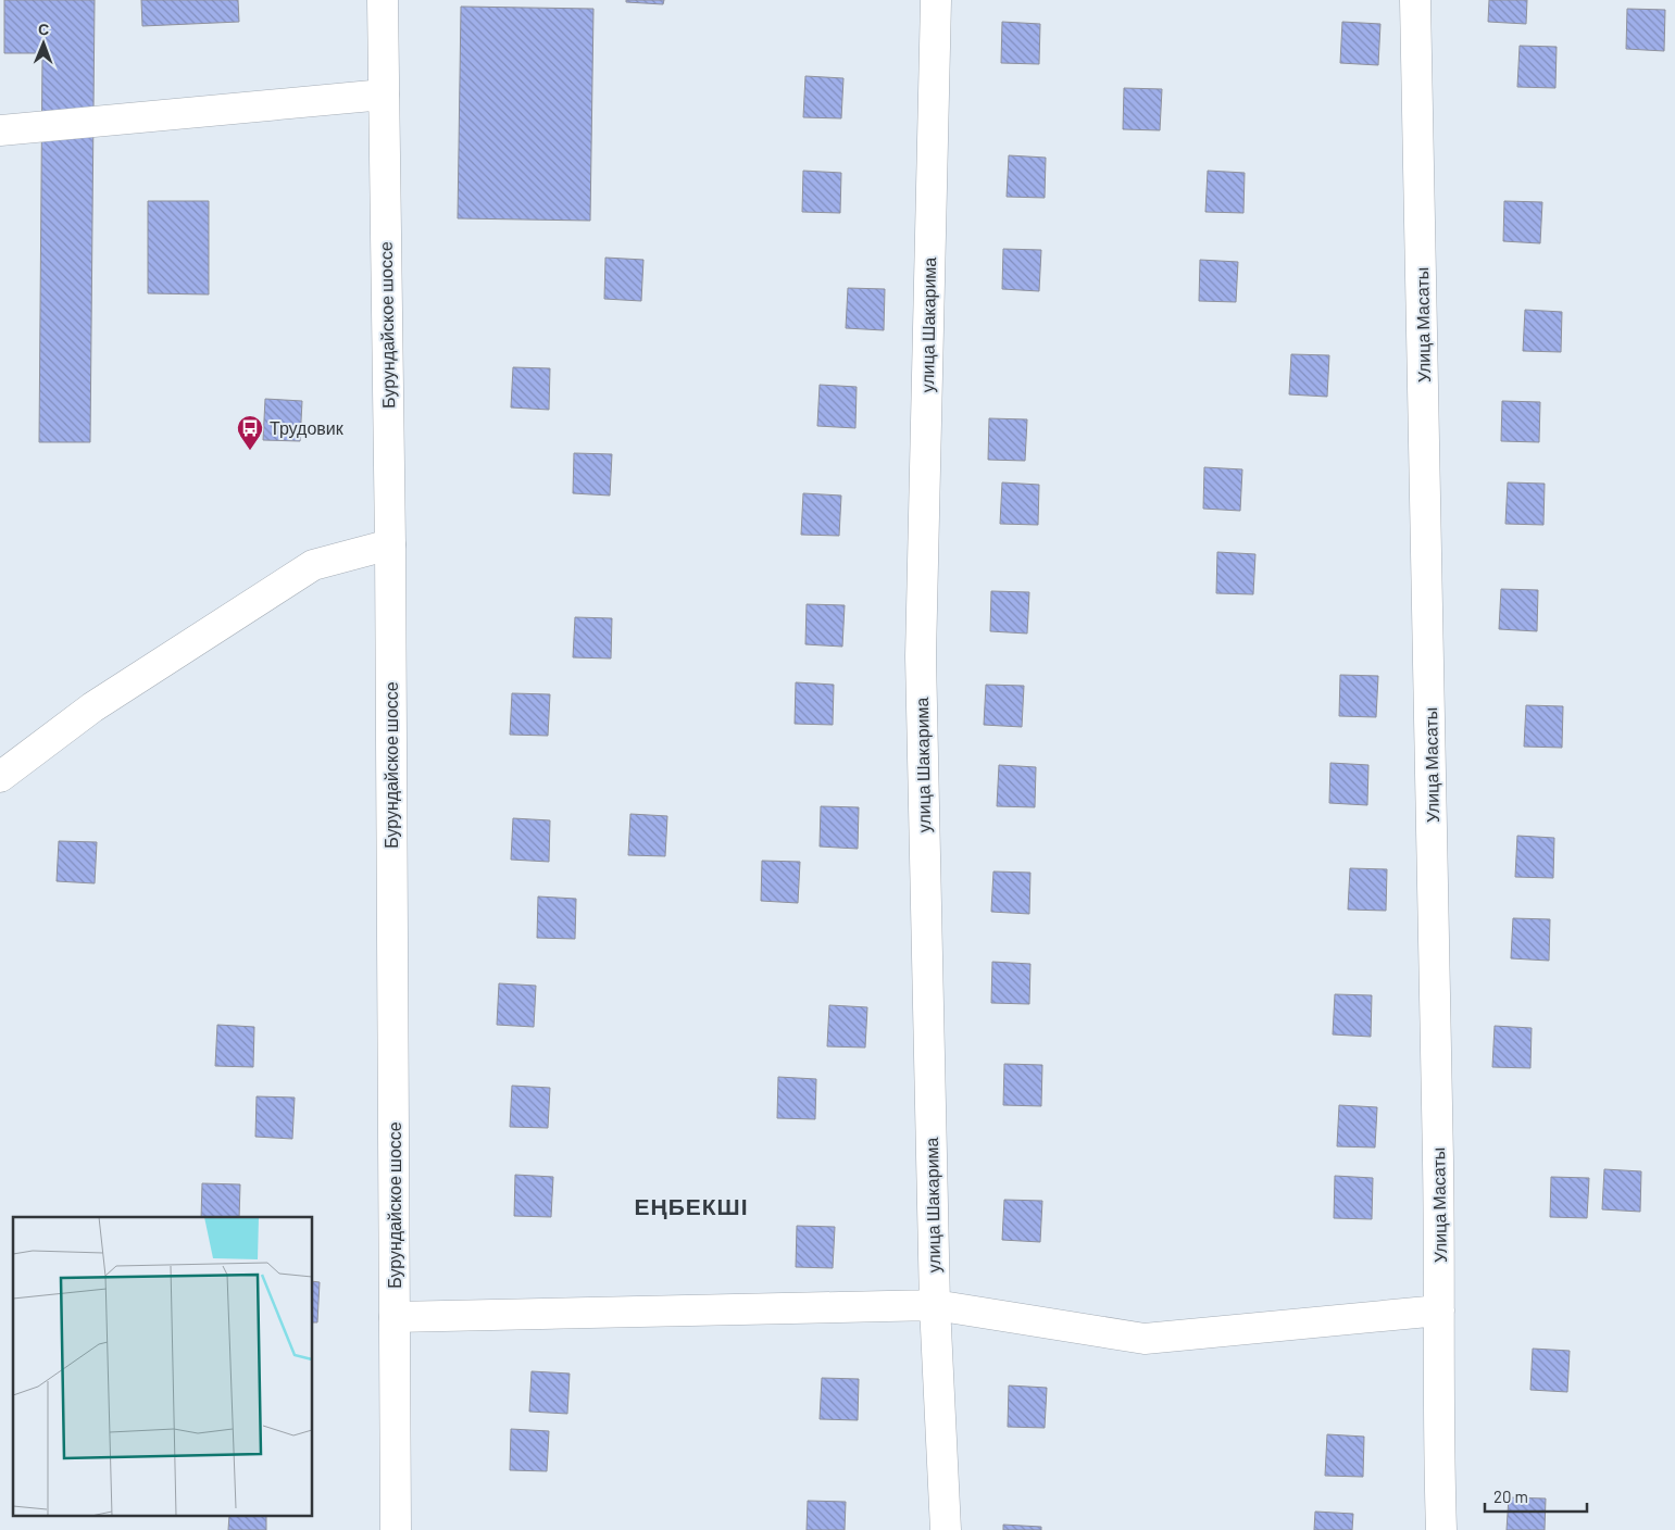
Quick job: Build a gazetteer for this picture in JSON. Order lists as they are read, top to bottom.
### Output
{
  "streets": {
    "street": ["Бурундайское шоссе", "улица Шакарима", "Улица Масаты"]
  },
  "districts": ["ЕҢБЕКШІ"],
  "places": {
    "bus stop": ["Трудовик"]
  },
  "scale_bar": "20 m",
  "north": "top"
}
